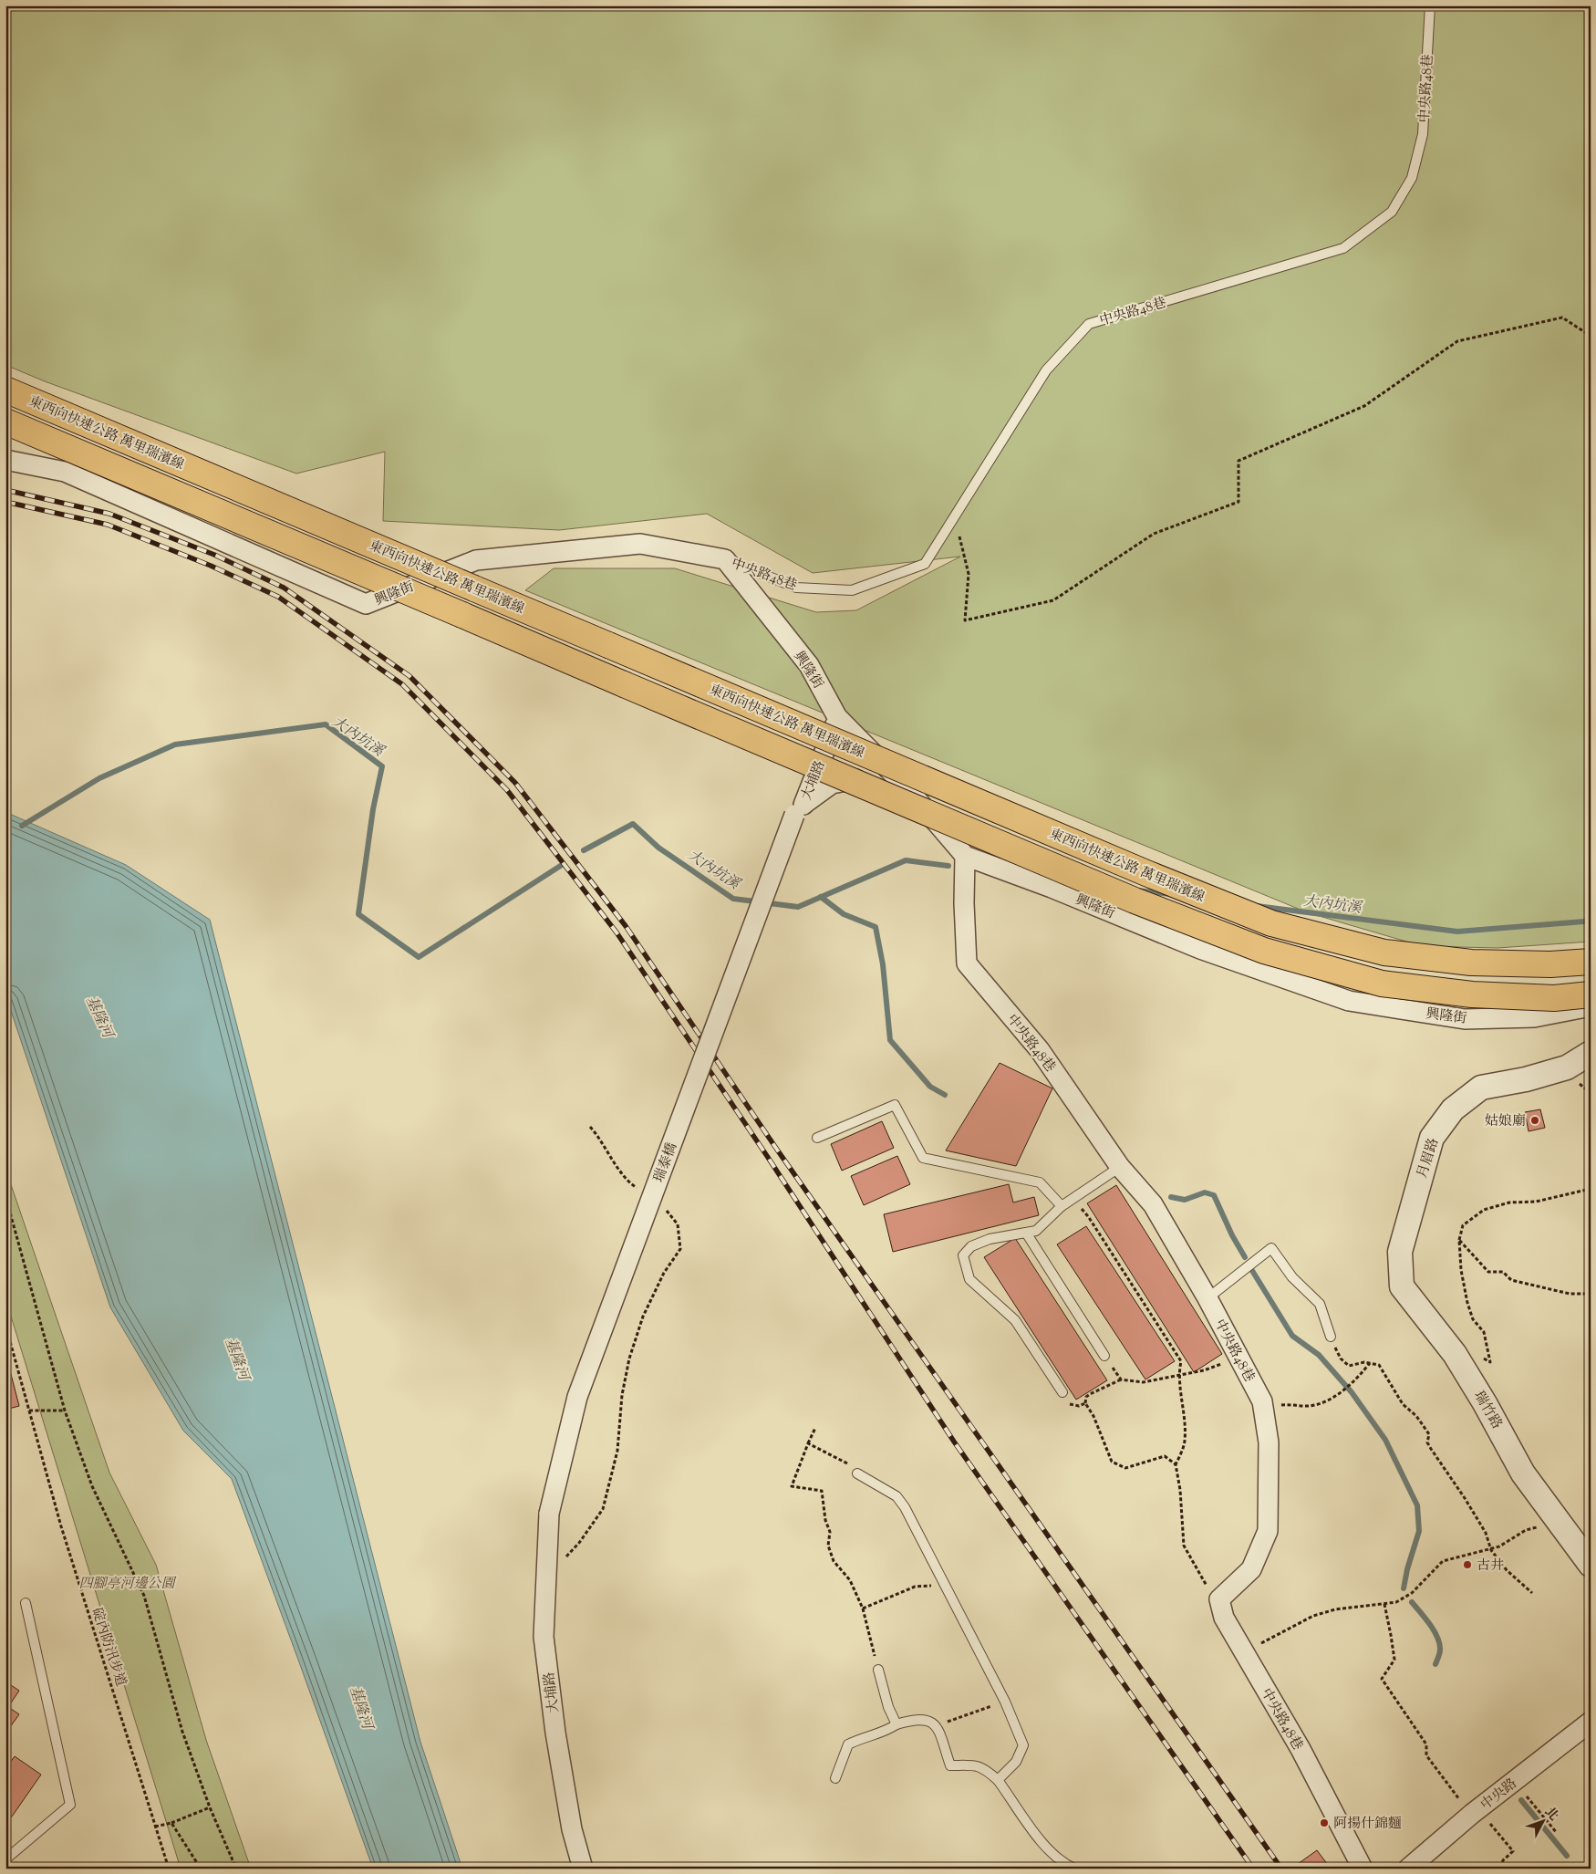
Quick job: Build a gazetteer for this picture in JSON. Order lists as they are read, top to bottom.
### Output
{
  "streets": {
    "highway": ["東西向快速公路 萬里瑞濱線"],
    "street": [
      "中央路48巷",
      "興隆街",
      "大埔路",
      "月眉路",
      "瑞泰橋",
      "瑞竹路",
      "中央路"
    ],
    "path": ["碇內防汛步道"]
  },
  "crossings": [
    ["中央路48巷", "興隆街"],
    ["興隆街", "大埔路"],
    ["大埔路", "瑞泰橋"],
    ["月眉路", "瑞竹路"]
  ],
  "water": ["大內坑溪", "基隆河"],
  "parks": ["四腳亭河邊公園"],
  "places": ["姑娘廟", "古井", "阿揚什錦麵"],
  "north": "top right"
}
